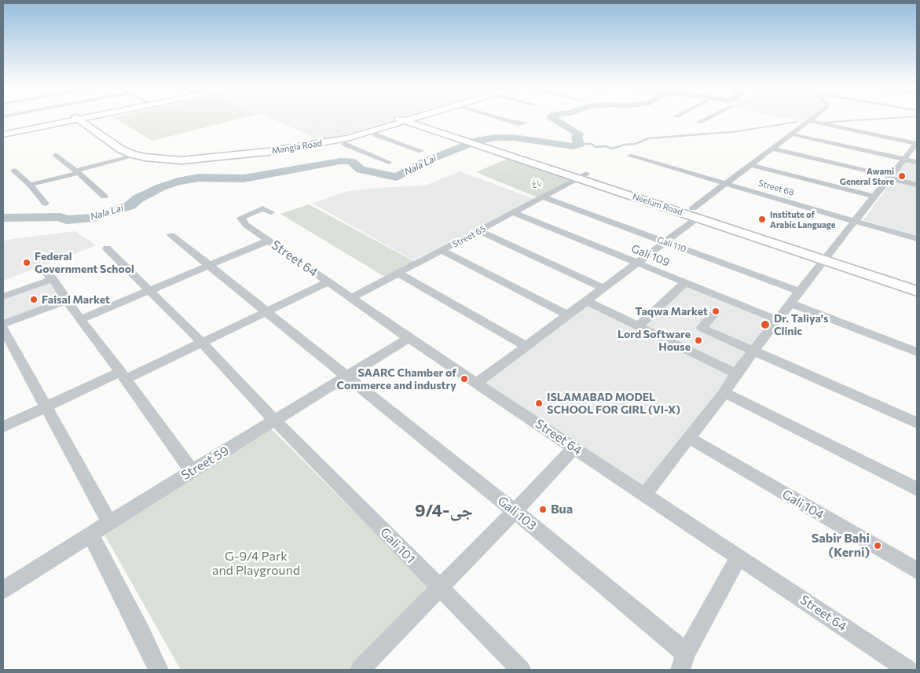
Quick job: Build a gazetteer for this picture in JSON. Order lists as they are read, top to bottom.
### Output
{
  "streets": {
    "main road": ["Mangla Road", "Neelum Road"],
    "street": [
      "Street 68",
      "Street 65",
      "Gali 110",
      "Gali 109",
      "Street 64",
      "Street 59",
      "Gali 104",
      "Gali 103",
      "Gali 101"
    ]
  },
  "crossings": [
    ["Mangla Road", "Neelum Road"],
    ["Neelum Road", "Street 65"],
    ["Street 65", "Gali 110"],
    ["Street 65", "Gali 109"],
    ["Street 65", "Street 64"],
    ["Street 64", "Street 59"],
    ["Street 59", "Gali 103"],
    ["Street 59", "Gali 101"]
  ],
  "districts": ["جی-9/4"],
  "water": ["Nala Lai"],
  "parks": ["باغ", "G-9/4 Park and Playground"],
  "places": [
    "Awami General Store",
    "Institute of Arabic Language",
    "Federal Government School",
    "Faisal Market",
    "Taqwa Market",
    "Dr. Taliya's Clinic",
    "Lord Software House",
    "SAARC Chamber of Commerce and industry",
    "ISLAMABAD MODEL SCHOOL FOR GIRL (VI-X)",
    "Bua",
    "Sabir Bahi (Kerni)"
  ]
}
